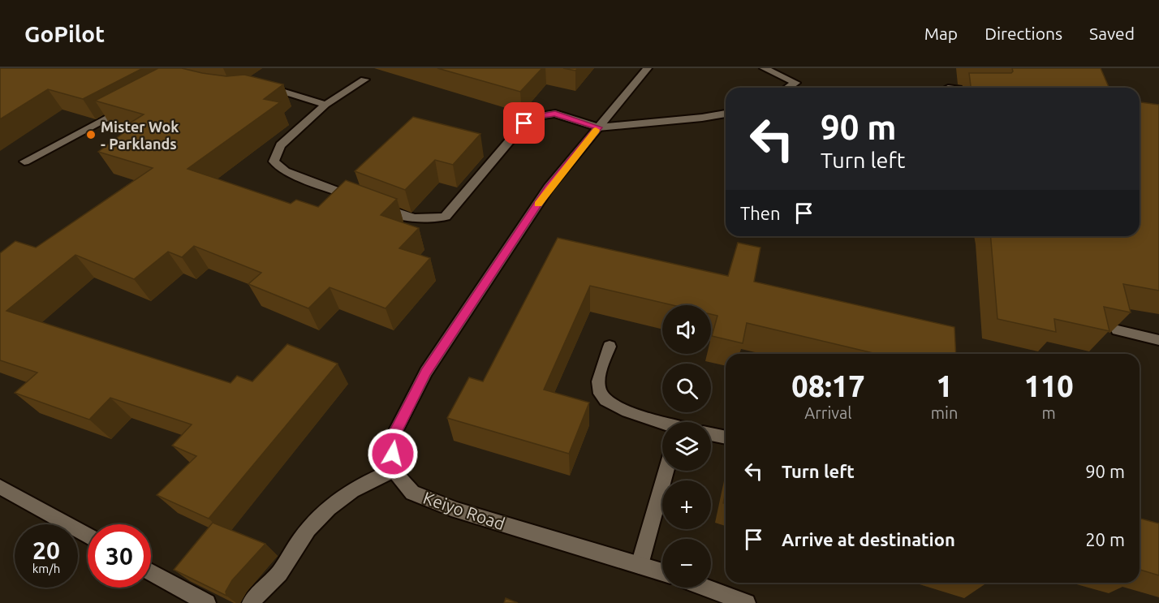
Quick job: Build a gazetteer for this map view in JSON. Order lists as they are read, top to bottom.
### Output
{
  "streets": {
    "street": ["Keiyo Road"]
  },
  "places": ["Mister Wok - Parklands"],
  "page": {
    "header": "GoPilot",
    "nav": ["Map", "Directions", "Saved"],
    "turn": ["90 m", "Turn left"],
    "then": "Then",
    "map_buttons": ["+", "−"],
    "eta": [
      "08:17",
      "Arrival",
      "1",
      "min",
      "110",
      "m"
    ],
    "list": [
      {
        "name": "Turn left",
        "value": "90 m"
      },
      {
        "name": "Arrive at destination",
        "value": "20 m"
      }
    ],
    "speed": "20 km/h",
    "limit": "30"
  }
}
